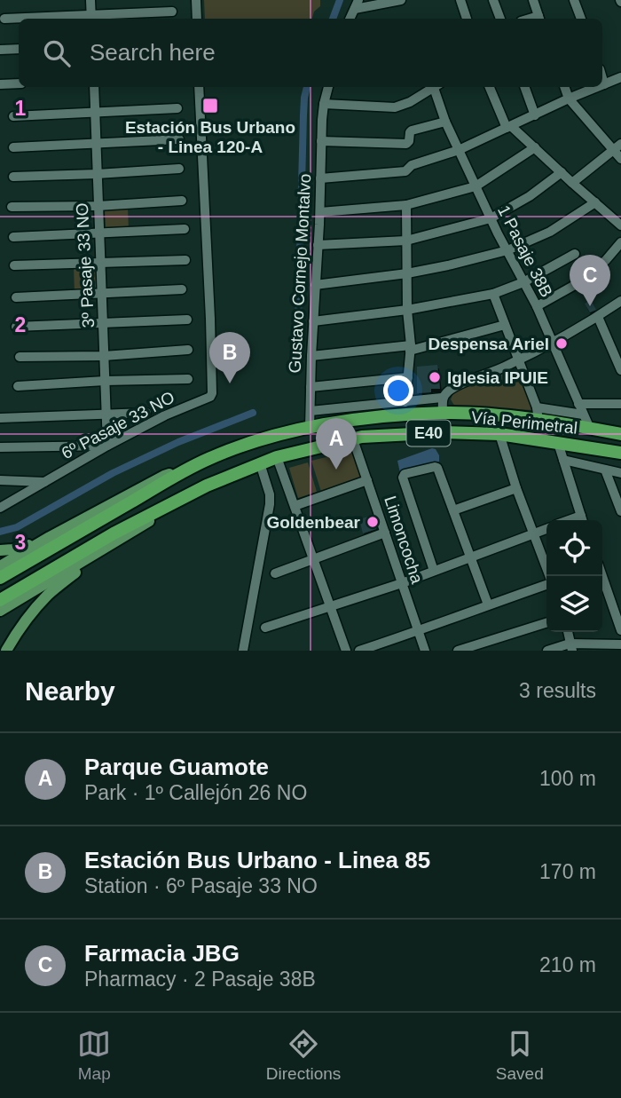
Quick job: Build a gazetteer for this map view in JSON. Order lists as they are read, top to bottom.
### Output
{
  "streets": {
    "highway": ["Vía Perimetral", "E40"],
    "street": [
      "1 Pasaje 38B",
      "3º Pasaje 33 NO",
      "Gustavo Cornejo Montalvo",
      "6º Pasaje 33 NO",
      "Limoncocha"
    ]
  },
  "crossings": [
    ["1 Pasaje 38B", "Vía Perimetral"],
    ["3º Pasaje 33 NO", "6º Pasaje 33 NO"],
    ["Gustavo Cornejo Montalvo", "Vía Perimetral"],
    ["Vía Perimetral", "Limoncocha"]
  ],
  "places": {
    "transit": ["Estación Bus Urbano - Linea 120-A"],
    "other": ["Despensa Ariel", "Iglesia IPUIE", "Goldenbear"]
  },
  "page": {
    "search": "Search here",
    "pins": ["C", "B", "A"],
    "heading": ["Nearby", "3 results"],
    "list": [
      {
        "mark": "A",
        "name": "Parque Guamote",
        "note": "Park · 1º Callejón 26 NO",
        "value": "100 m"
      },
      {
        "mark": "B",
        "name": "Estación Bus Urbano - Linea 85",
        "note": "Station · 6º Pasaje 33 NO",
        "value": "170 m"
      },
      {
        "mark": "C",
        "name": "Farmacia JBG",
        "note": "Pharmacy · 2 Pasaje 38B",
        "value": "210 m"
      }
    ],
    "nav": ["Map", "Directions", "Saved"]
  },
  "grid": {
    "rows": ["1", "2", "3"]
  }
}
